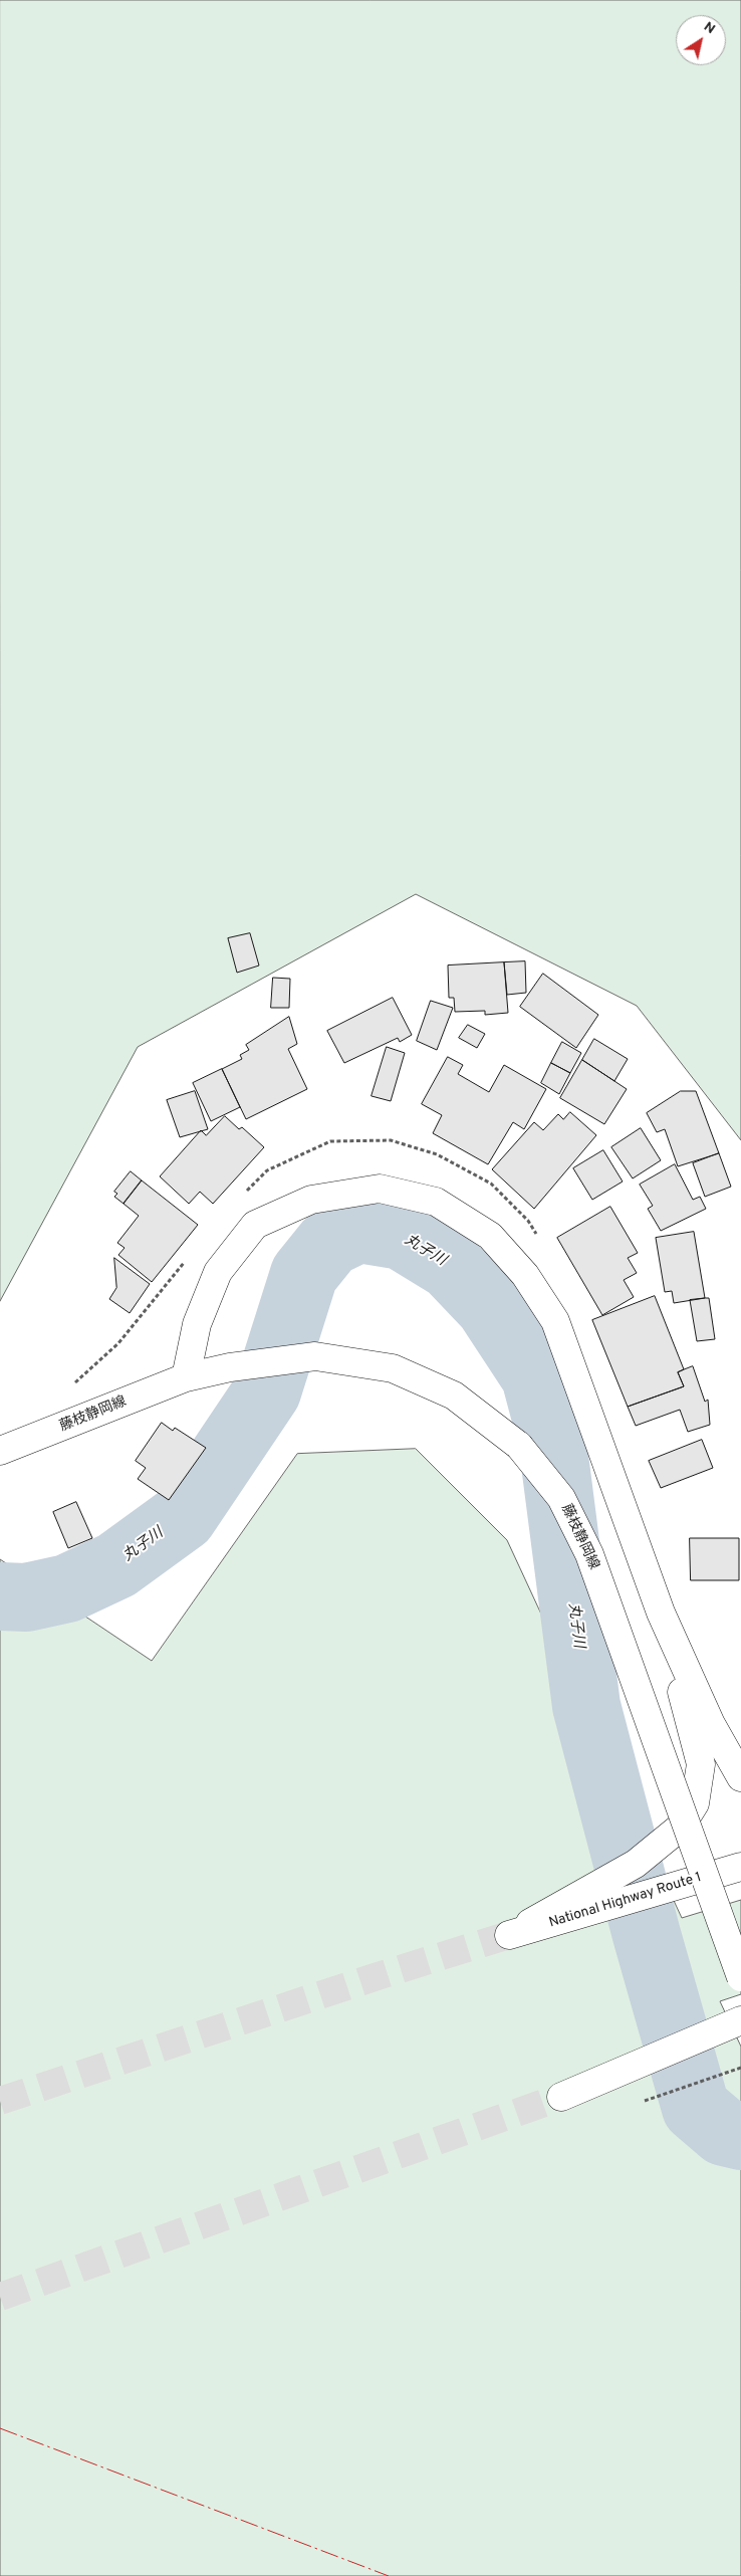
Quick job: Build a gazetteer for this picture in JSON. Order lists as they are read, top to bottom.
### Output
{
  "streets": {
    "main road": ["藤枝静岡線", "National Highway Route 1"]
  },
  "water": ["丸子川"],
  "north": "top right"
}
